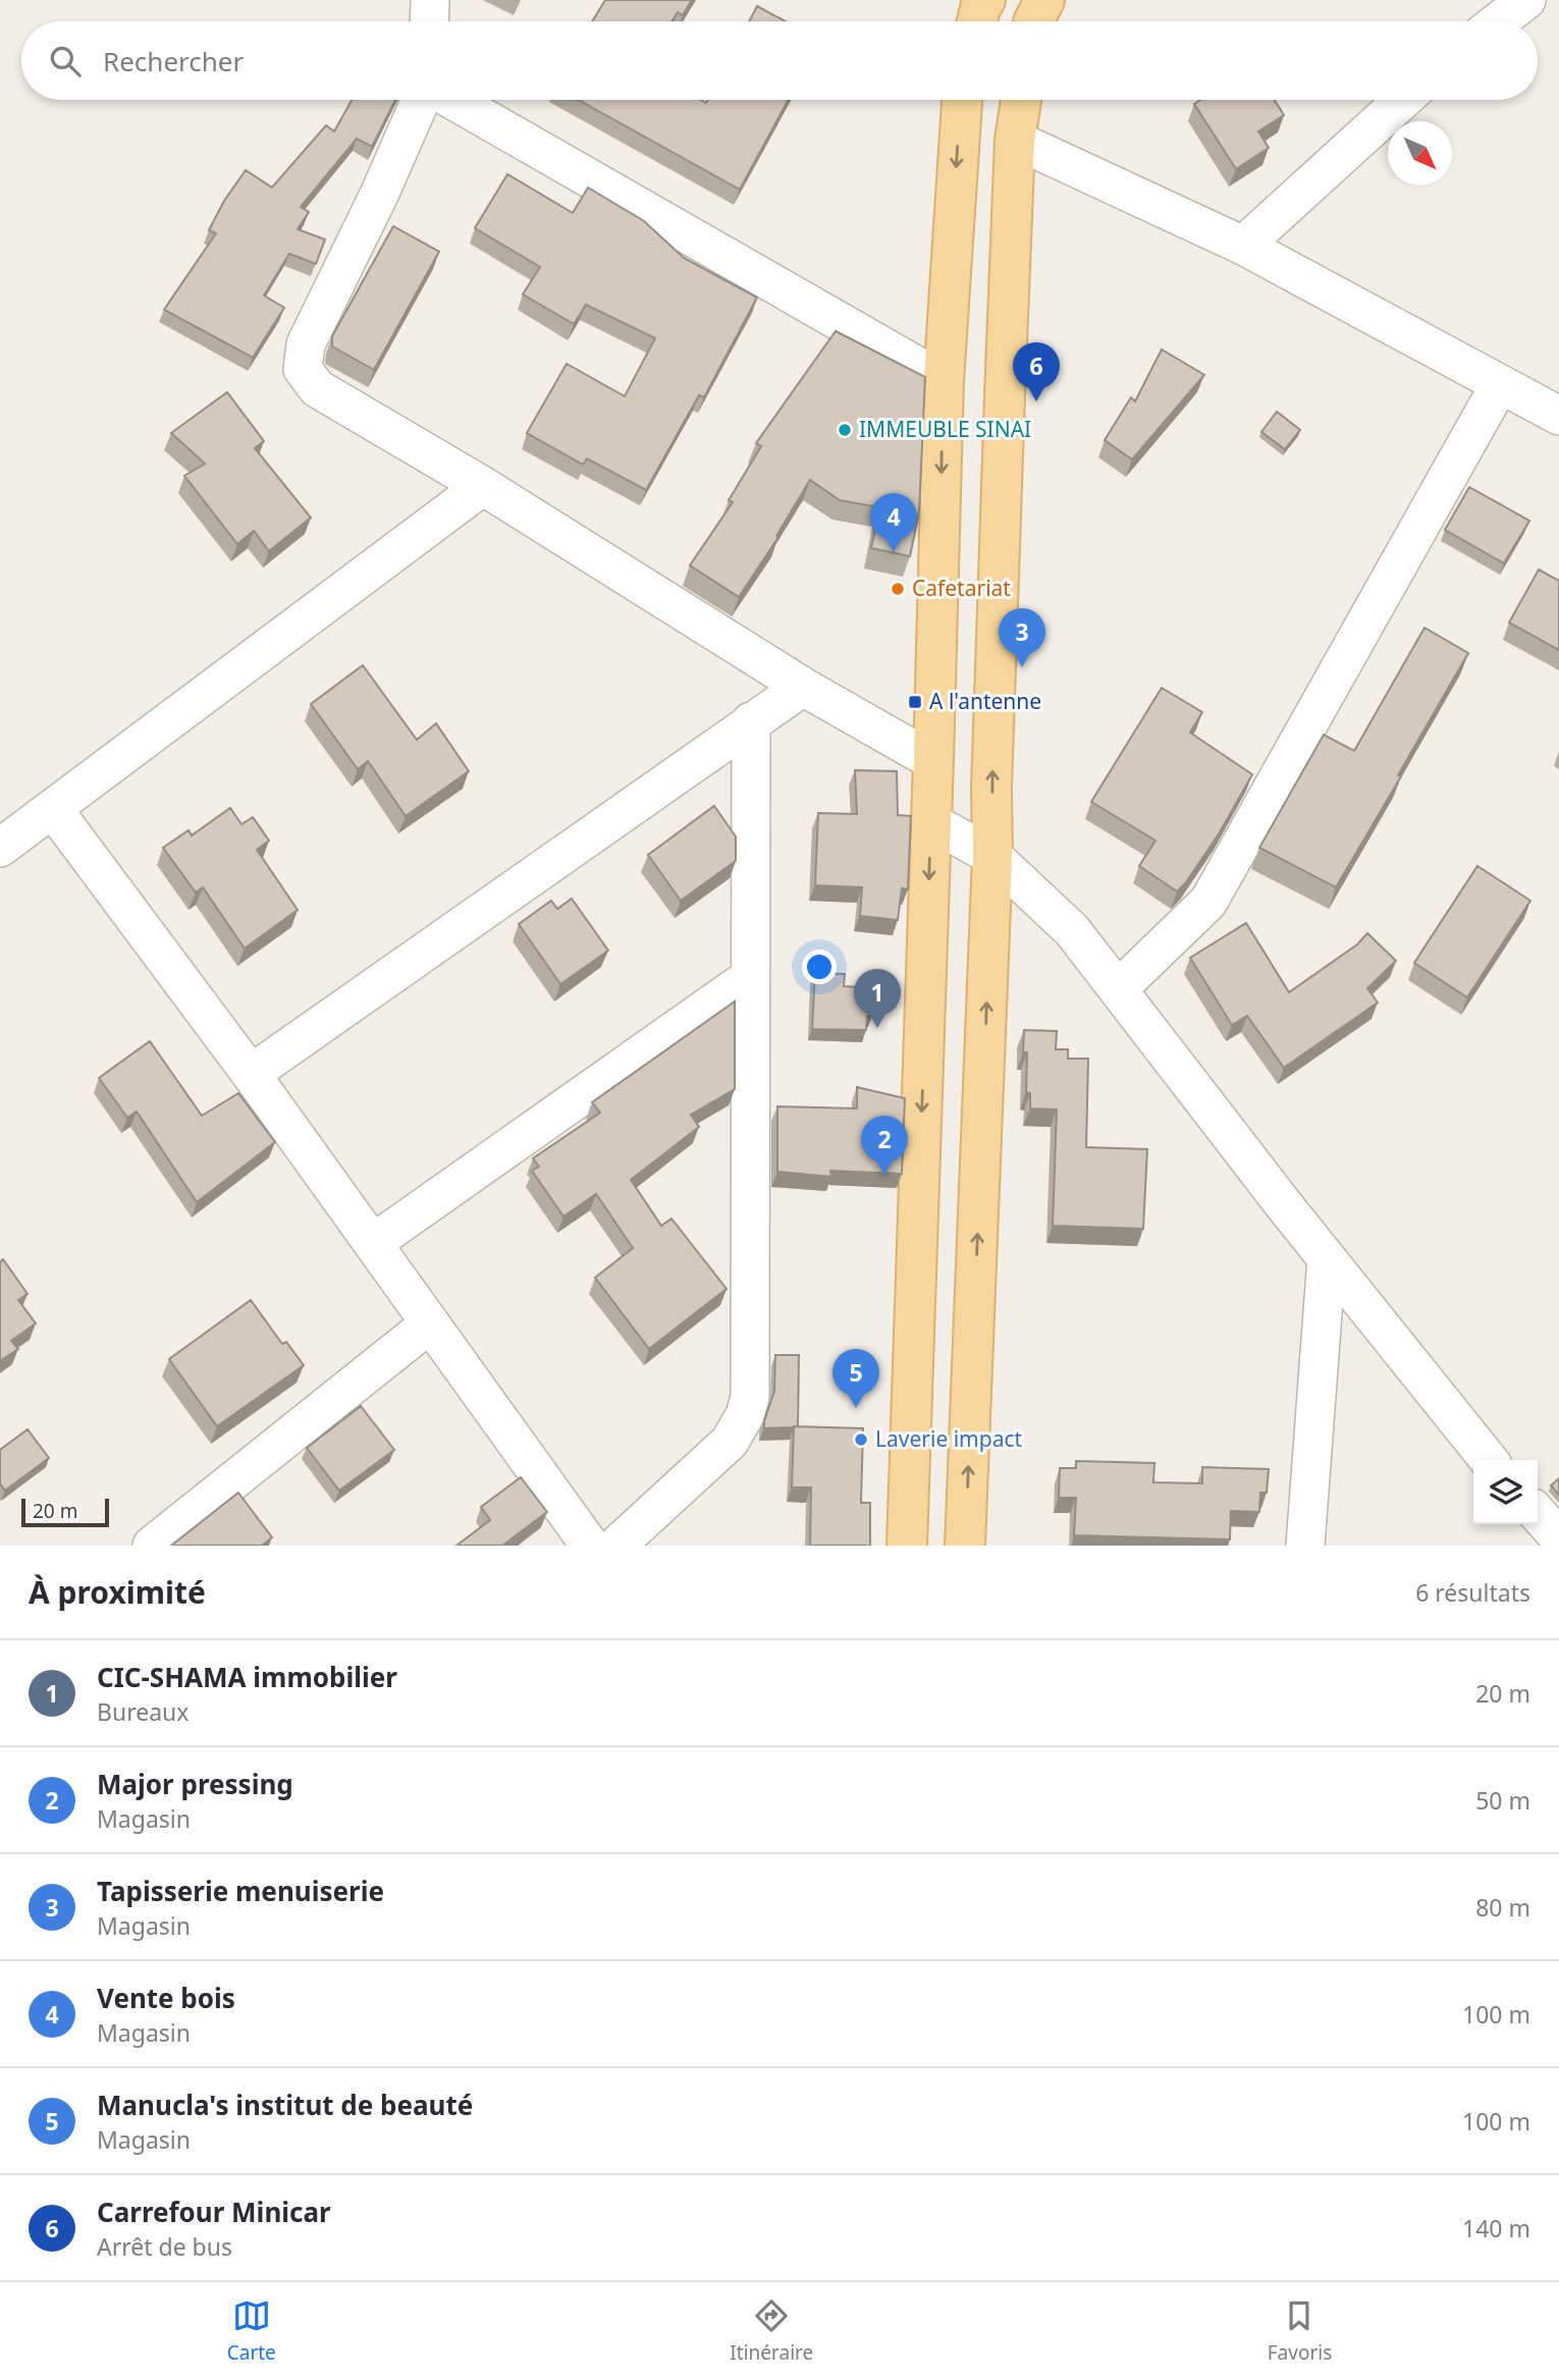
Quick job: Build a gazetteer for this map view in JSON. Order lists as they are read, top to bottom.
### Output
{
  "places": {
    "other": ["IMMEUBLE SINAI", "Cafetariat", "Laverie impact"],
    "transit": ["A l'antenne"]
  },
  "scale_bar": "20 m",
  "north": "bottom right",
  "page": {
    "search": "Rechercher",
    "pins": [
      "6",
      "4",
      "3",
      "1",
      "2",
      "5"
    ],
    "scale": "20 m",
    "heading": ["À proximité", "6 résultats"],
    "list": [
      {
        "mark": "1",
        "name": "CIC-SHAMA immobilier",
        "note": "Bureaux",
        "value": "20 m"
      },
      {
        "mark": "2",
        "name": "Major pressing",
        "note": "Magasin",
        "value": "50 m"
      },
      {
        "mark": "3",
        "name": "Tapisserie menuiserie",
        "note": "Magasin",
        "value": "80 m"
      },
      {
        "mark": "4",
        "name": "Vente bois",
        "note": "Magasin",
        "value": "100 m"
      },
      {
        "mark": "5",
        "name": "Manucla's institut de beauté",
        "note": "Magasin",
        "value": "100 m"
      },
      {
        "mark": "6",
        "name": "Carrefour Minicar",
        "note": "Arrêt de bus",
        "value": "140 m"
      }
    ],
    "nav": ["Carte", "Itinéraire", "Favoris"]
  }
}
